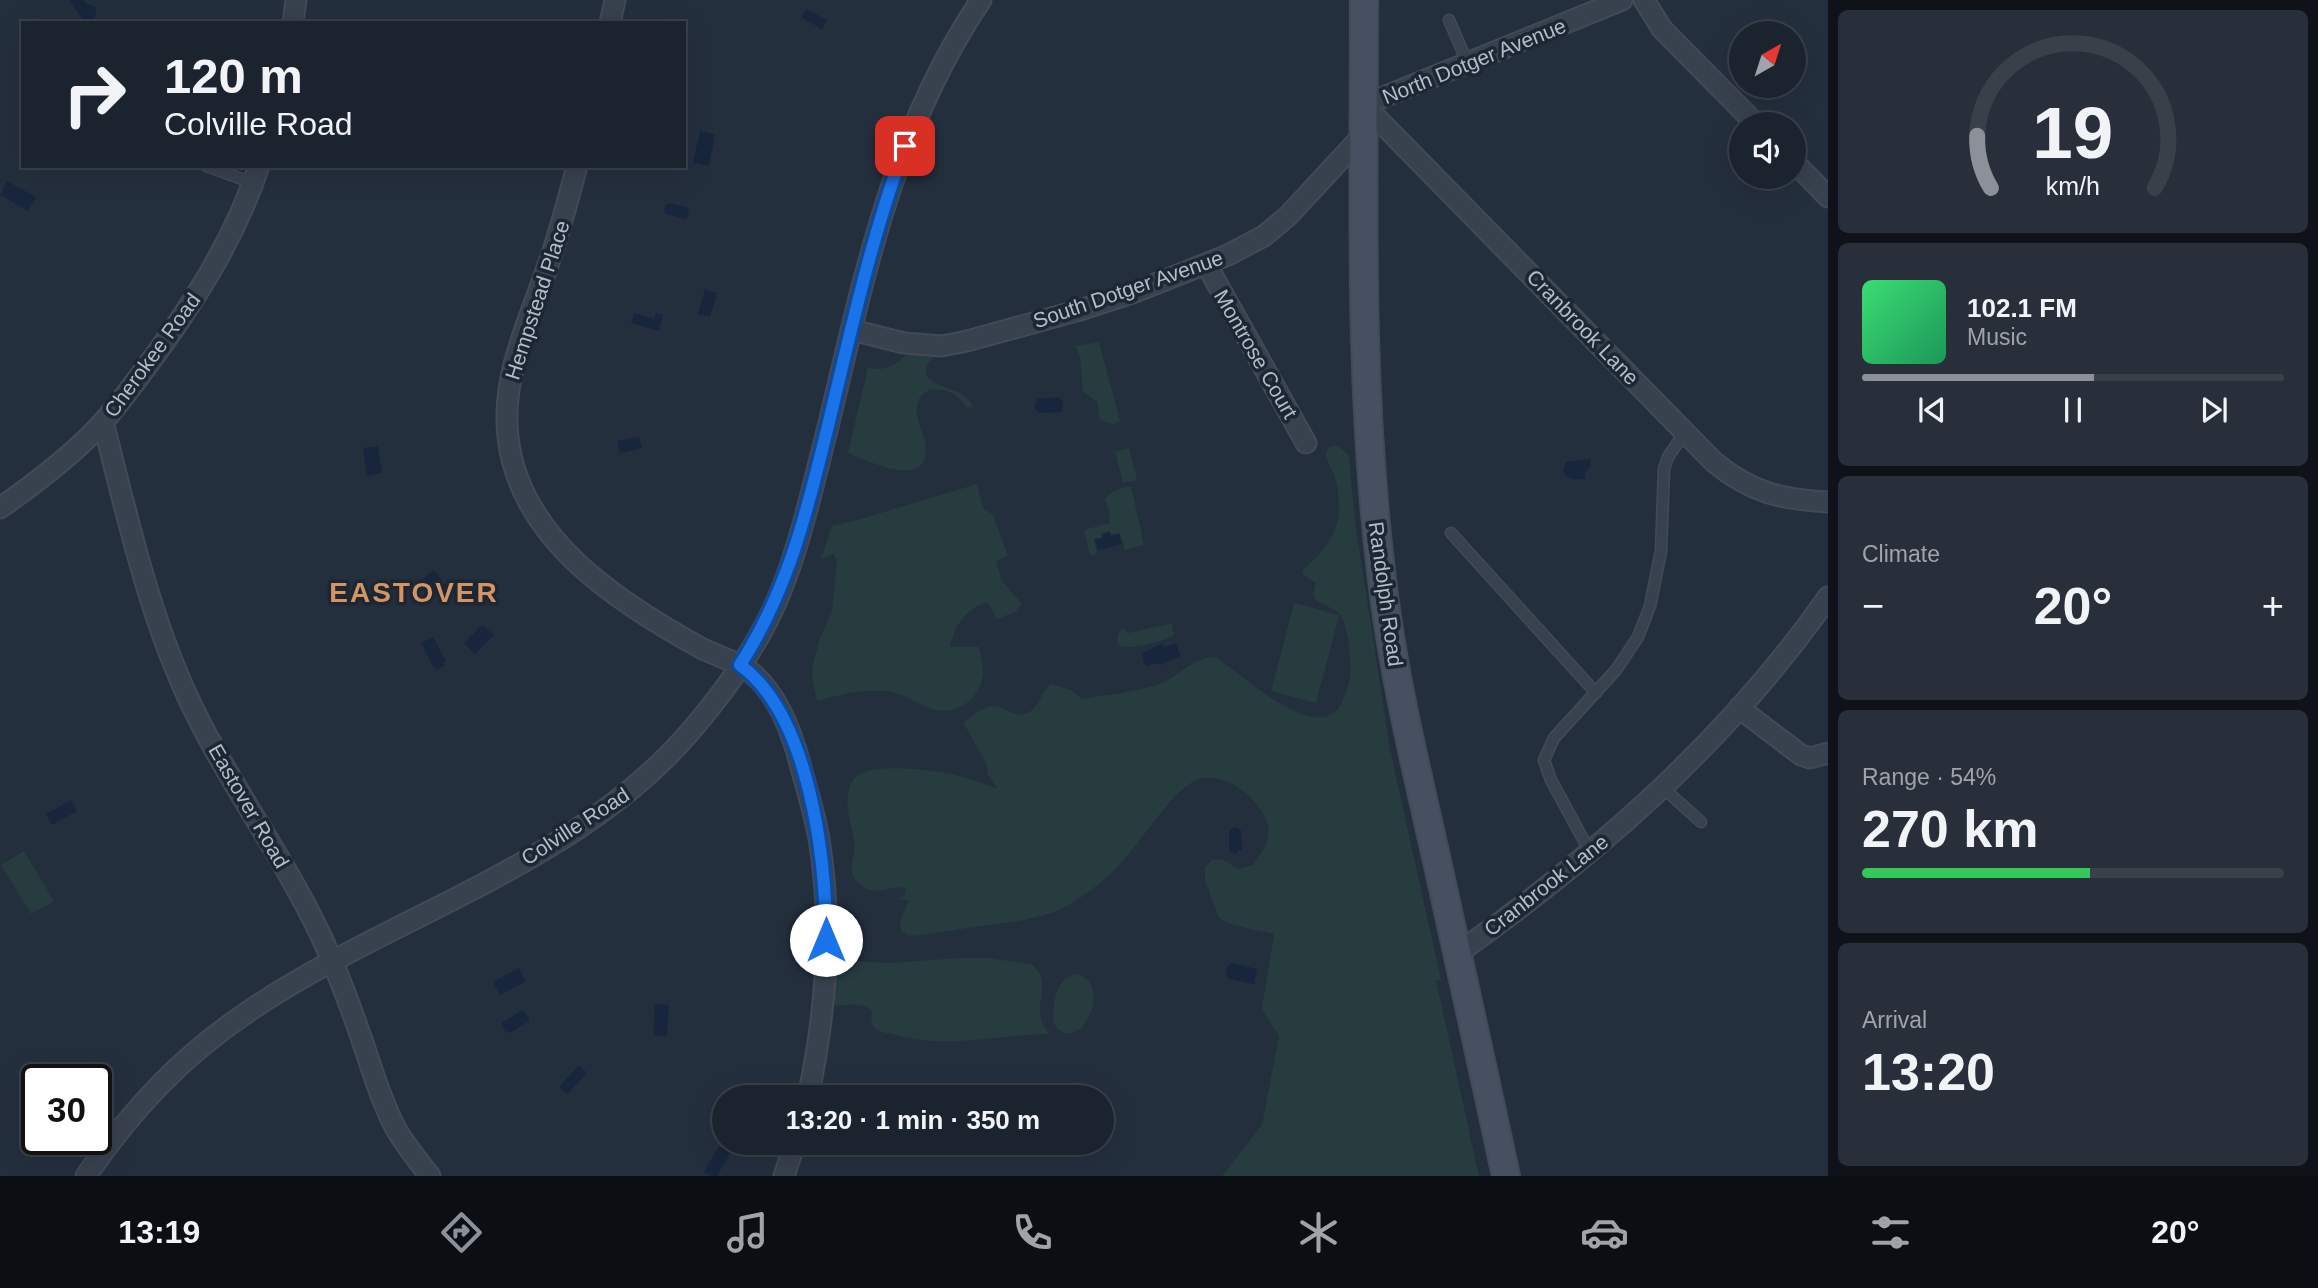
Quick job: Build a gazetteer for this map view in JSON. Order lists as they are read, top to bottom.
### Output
{
  "streets": {
    "main road": ["Randolph Road"],
    "street": [
      "North Dotger Avenue",
      "South Dotger Avenue",
      "Hempstead Place",
      "Cranbrook Lane",
      "Montrose Court",
      "Cherokee Road",
      "Eastover Road",
      "Colville Road"
    ]
  },
  "crossings": [
    ["North Dotger Avenue", "Cranbrook Lane"],
    ["North Dotger Avenue", "Randolph Road"],
    ["South Dotger Avenue", "Montrose Court"],
    ["South Dotger Avenue", "Randolph Road"],
    ["South Dotger Avenue", "Colville Road"],
    ["Hempstead Place", "Colville Road"],
    ["Cranbrook Lane", "Randolph Road"],
    ["Cherokee Road", "Eastover Road"],
    ["Eastover Road", "Colville Road"]
  ],
  "districts": ["EASTOVER"],
  "north": "top right",
  "page": {
    "turn": ["120 m", "Colville Road"],
    "song": ["102.1 FM", "Music"],
    "tile": [
      "Climate",
      ["Range · 54%", "270 km"],
      ["Arrival", "13:20"]
    ],
    "heat": ["−", "20°", "+"],
    "limit": "30",
    "trip": "13:20 · 1 min · 350 m",
    "tabs": ["13:19", "20°"],
    "gauge": ["19", "km/h"]
  }
}
